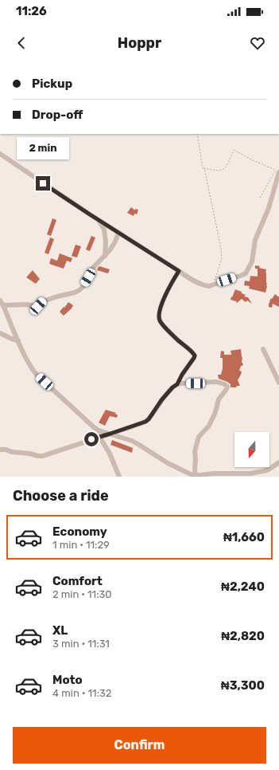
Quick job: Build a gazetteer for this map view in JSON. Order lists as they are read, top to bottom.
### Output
{
  "north": "bottom",
  "page": {
    "status": "11:26",
    "header": "Hoppr",
    "banner": ["Pickup", "Drop-off"],
    "bubble": "2 min",
    "heading": "Choose a ride",
    "list": [
      {
        "name": "Economy",
        "note": "1 min · 11:29",
        "value": "₦1,660"
      },
      {
        "name": "Comfort",
        "note": "2 min · 11:30",
        "value": "₦2,240"
      },
      {
        "name": "XL",
        "note": "3 min · 11:31",
        "value": "₦2,820"
      },
      {
        "name": "Moto",
        "note": "4 min · 11:32",
        "value": "₦3,300"
      }
    ],
    "buttons": "Confirm"
  }
}
